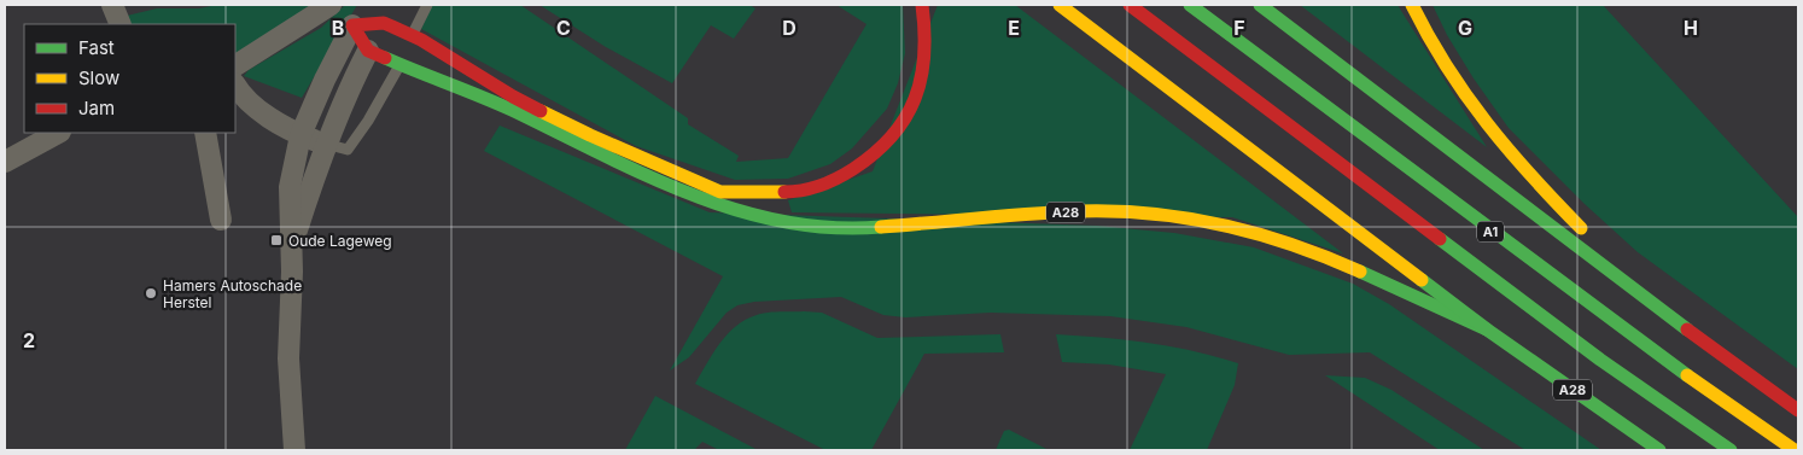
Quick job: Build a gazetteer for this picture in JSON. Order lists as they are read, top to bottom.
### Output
{
  "streets": {
    "highway": ["A28", "A1"]
  },
  "places": {
    "transit": ["Oude Lageweg"],
    "other": ["Hamers Autoschade Herstel"]
  },
  "legend": ["Fast", "Slow", "Jam"],
  "grid": {
    "columns": [
      "B",
      "C",
      "D",
      "E",
      "F",
      "G",
      "H"
    ],
    "rows": ["2"]
  }
}
